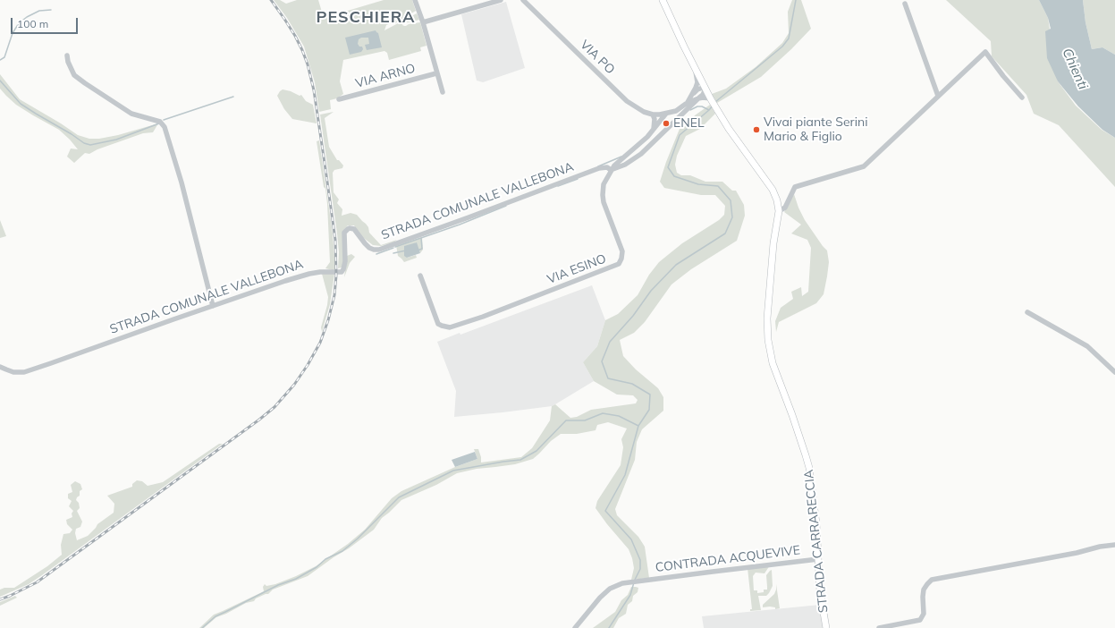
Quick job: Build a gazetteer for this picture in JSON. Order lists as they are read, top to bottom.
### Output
{
  "streets": {
    "main road": ["STRADA CARRARECCIA"],
    "street": [
      "VIA PO",
      "VIA ARNO",
      "STRADA COMUNALE VALLEBONA",
      "VIA ESINO",
      "CONTRADA ACQUEVIVE"
    ]
  },
  "crossings": [
    ["STRADA COMUNALE VALLEBONA", "VIA ESINO"],
    ["STRADA CARRARECCIA", "CONTRADA ACQUEVIVE"]
  ],
  "districts": ["PESCHIERA"],
  "water": ["Chienti"],
  "places": ["ENEL", "Vivai piante Serini Mario & Figlio"],
  "scale_bar": "100 m"
}
